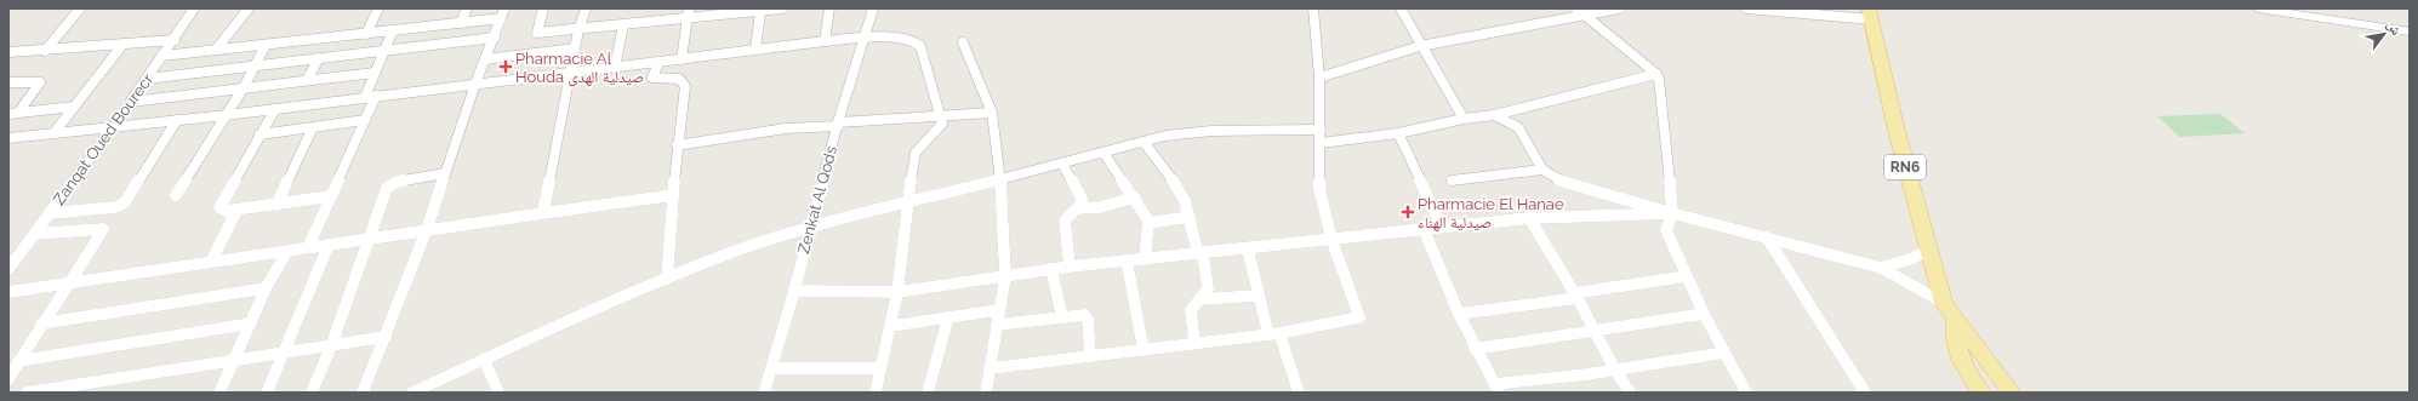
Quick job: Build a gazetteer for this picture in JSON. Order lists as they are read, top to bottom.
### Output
{
  "streets": {
    "main road": ["RN6"],
    "street": ["Zanqat Oued Bourecr", "Zenkat Al Qods"]
  },
  "places": {
    "health": ["Pharmacie Al Houda صيدلية الهدى", "Pharmacie El Hanae صيدلية الهناء"]
  },
  "north": "top right"
}
